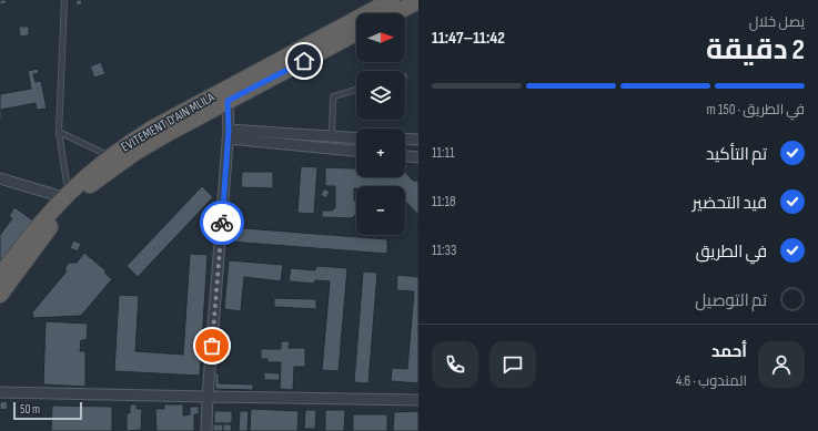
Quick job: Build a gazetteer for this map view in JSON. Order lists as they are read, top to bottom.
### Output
{
  "streets": {
    "highway": ["EVITEMENT D'AIN MLILA"]
  },
  "scale_bar": "50 m",
  "north": "right",
  "page": {
    "heading": ["2 دقيقة", "يصل خلال", "11:42–11:47"],
    "panel": ["أحمد", "المندوب · 4.6"],
    "map_buttons": ["+", "−"],
    "bar": "في الطريق · 150 m",
    "list": [
      ["تم التأكيد", "11:11"],
      ["قيد التحضير", "11:18"],
      ["في الطريق", "11:33"],
      "تم التوصيل"
    ],
    "scale": "50 m"
  }
}
